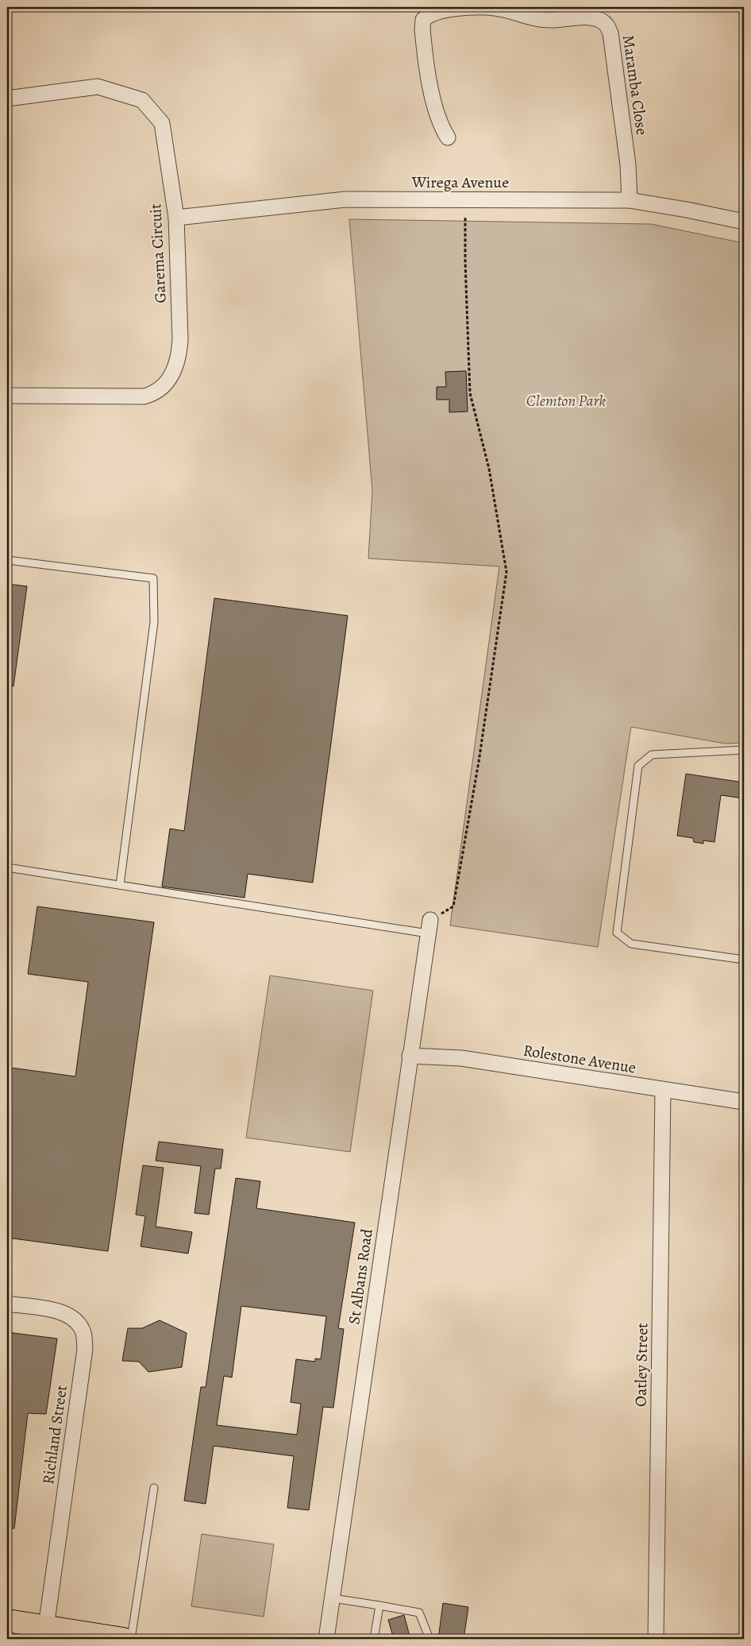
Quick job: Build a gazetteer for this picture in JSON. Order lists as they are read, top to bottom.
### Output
{
  "streets": {
    "street": [
      "Maramba Close",
      "Wirega Avenue",
      "Garema Circuit",
      "Rolestone Avenue",
      "St Albans Road",
      "Oatley Street",
      "Richland Street"
    ]
  },
  "crossings": [
    ["Maramba Close", "Wirega Avenue"],
    ["Wirega Avenue", "Garema Circuit"],
    ["Rolestone Avenue", "St Albans Road"],
    ["Rolestone Avenue", "Oatley Street"]
  ],
  "parks": ["Clemton Park"]
}
